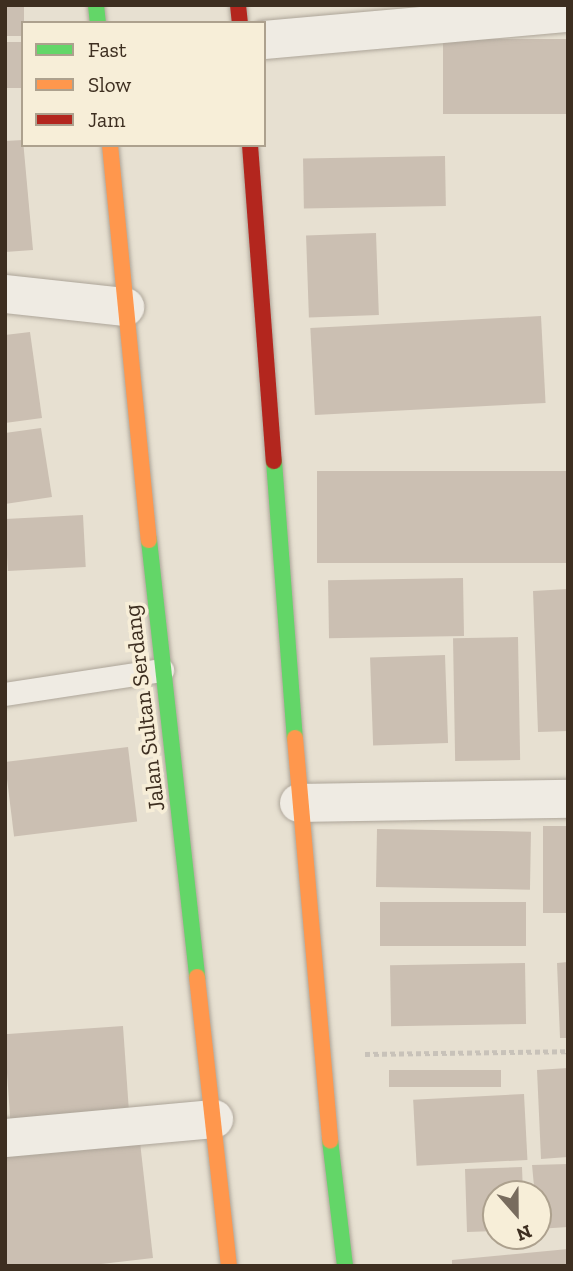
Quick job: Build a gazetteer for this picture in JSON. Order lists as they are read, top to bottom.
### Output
{
  "streets": {
    "highway": ["Jalan Sultan Serdang"]
  },
  "legend": ["Fast", "Slow", "Jam"],
  "north": "bottom"
}
